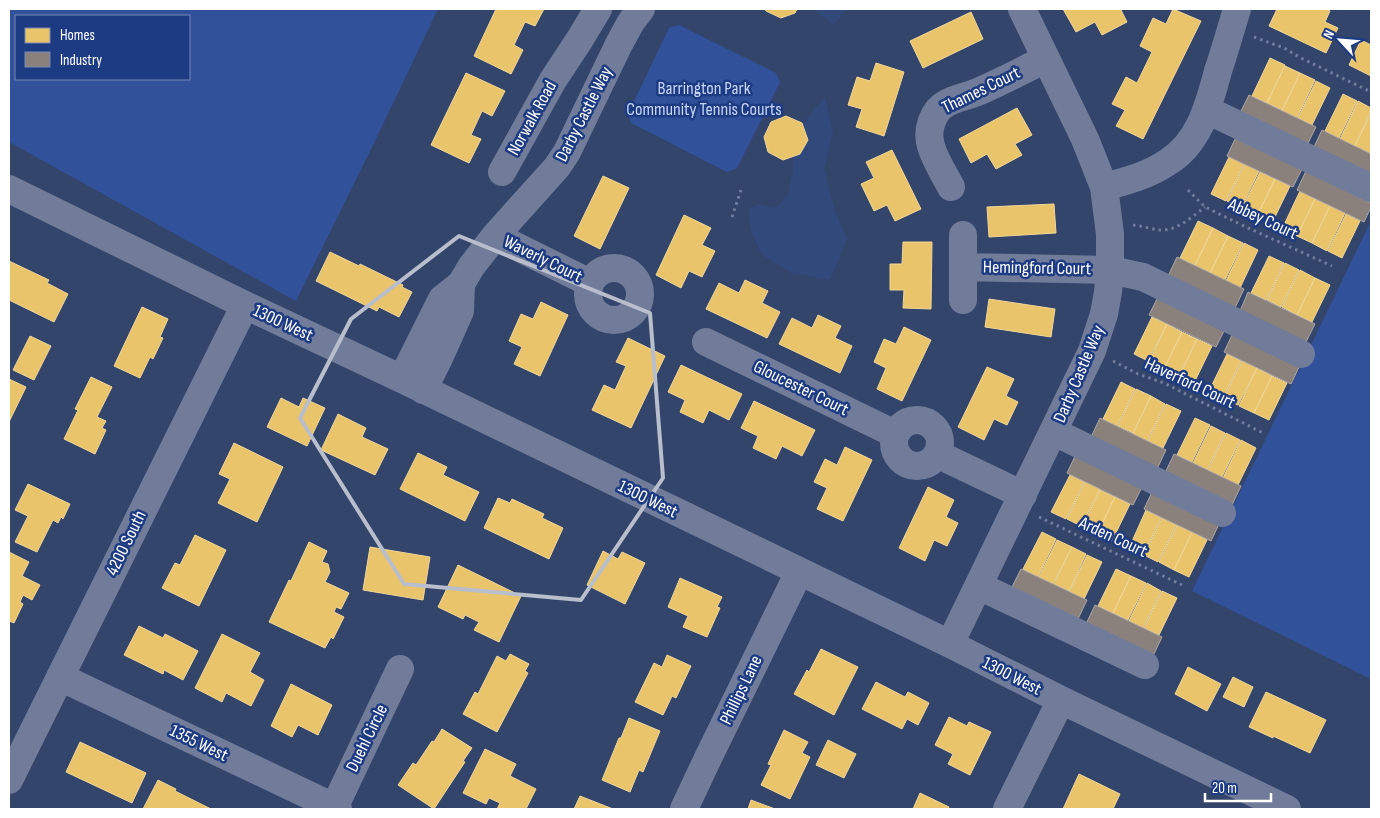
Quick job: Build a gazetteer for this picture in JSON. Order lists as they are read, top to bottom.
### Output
{
  "streets": {
    "street": [
      "Thames Court",
      "Darby Castle Way",
      "Norwalk Road",
      "Waverly Court",
      "Hemingford Court",
      "1300 West",
      "Gloucester Court",
      "4200 South",
      "Phillips Lane",
      "Duehl Circle",
      "1355 West"
    ],
    "path": ["Abbey Court", "Haverford Court", "Arden Court"]
  },
  "crossings": [
    ["Thames Court", "Darby Castle Way"],
    ["Darby Castle Way", "Norwalk Road"],
    ["Darby Castle Way", "Waverly Court"],
    ["Darby Castle Way", "Hemingford Court"],
    ["Darby Castle Way", "1300 West"],
    ["Darby Castle Way", "Gloucester Court"],
    ["Darby Castle Way", "Arden Court"],
    ["1300 West", "4200 South"],
    ["1300 West", "Phillips Lane"],
    ["Gloucester Court", "Arden Court"],
    ["4200 South", "1355 West"],
    ["Duehl Circle", "1355 West"]
  ],
  "parks": ["Barrington Park Community Tennis Courts"],
  "legend": ["Homes", "Industry"],
  "scale_bar": "20 m",
  "north": "top left"
}
